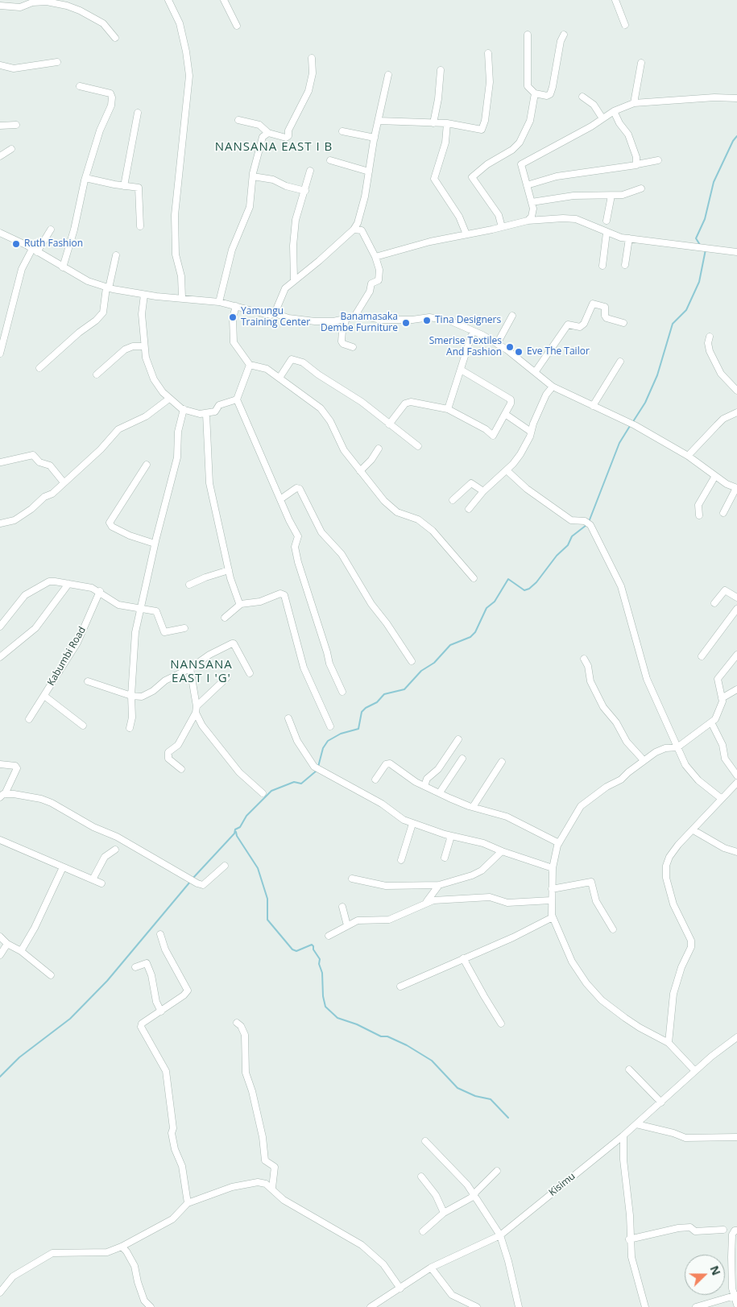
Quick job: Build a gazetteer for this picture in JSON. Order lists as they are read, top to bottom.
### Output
{
  "streets": {
    "street": ["Kabumbi Road", "Kisimu"]
  },
  "districts": ["NANSANA EAST I B", "NANSANA EAST I 'G'"],
  "places": [
    "Ruth Fashion",
    "Yamungu Training Center",
    "Tina Designers",
    "Banamasaka Dembe Furniture",
    "Smerise Textiles And Fashion",
    "Eve The Tailor"
  ],
  "north": "right"
}
